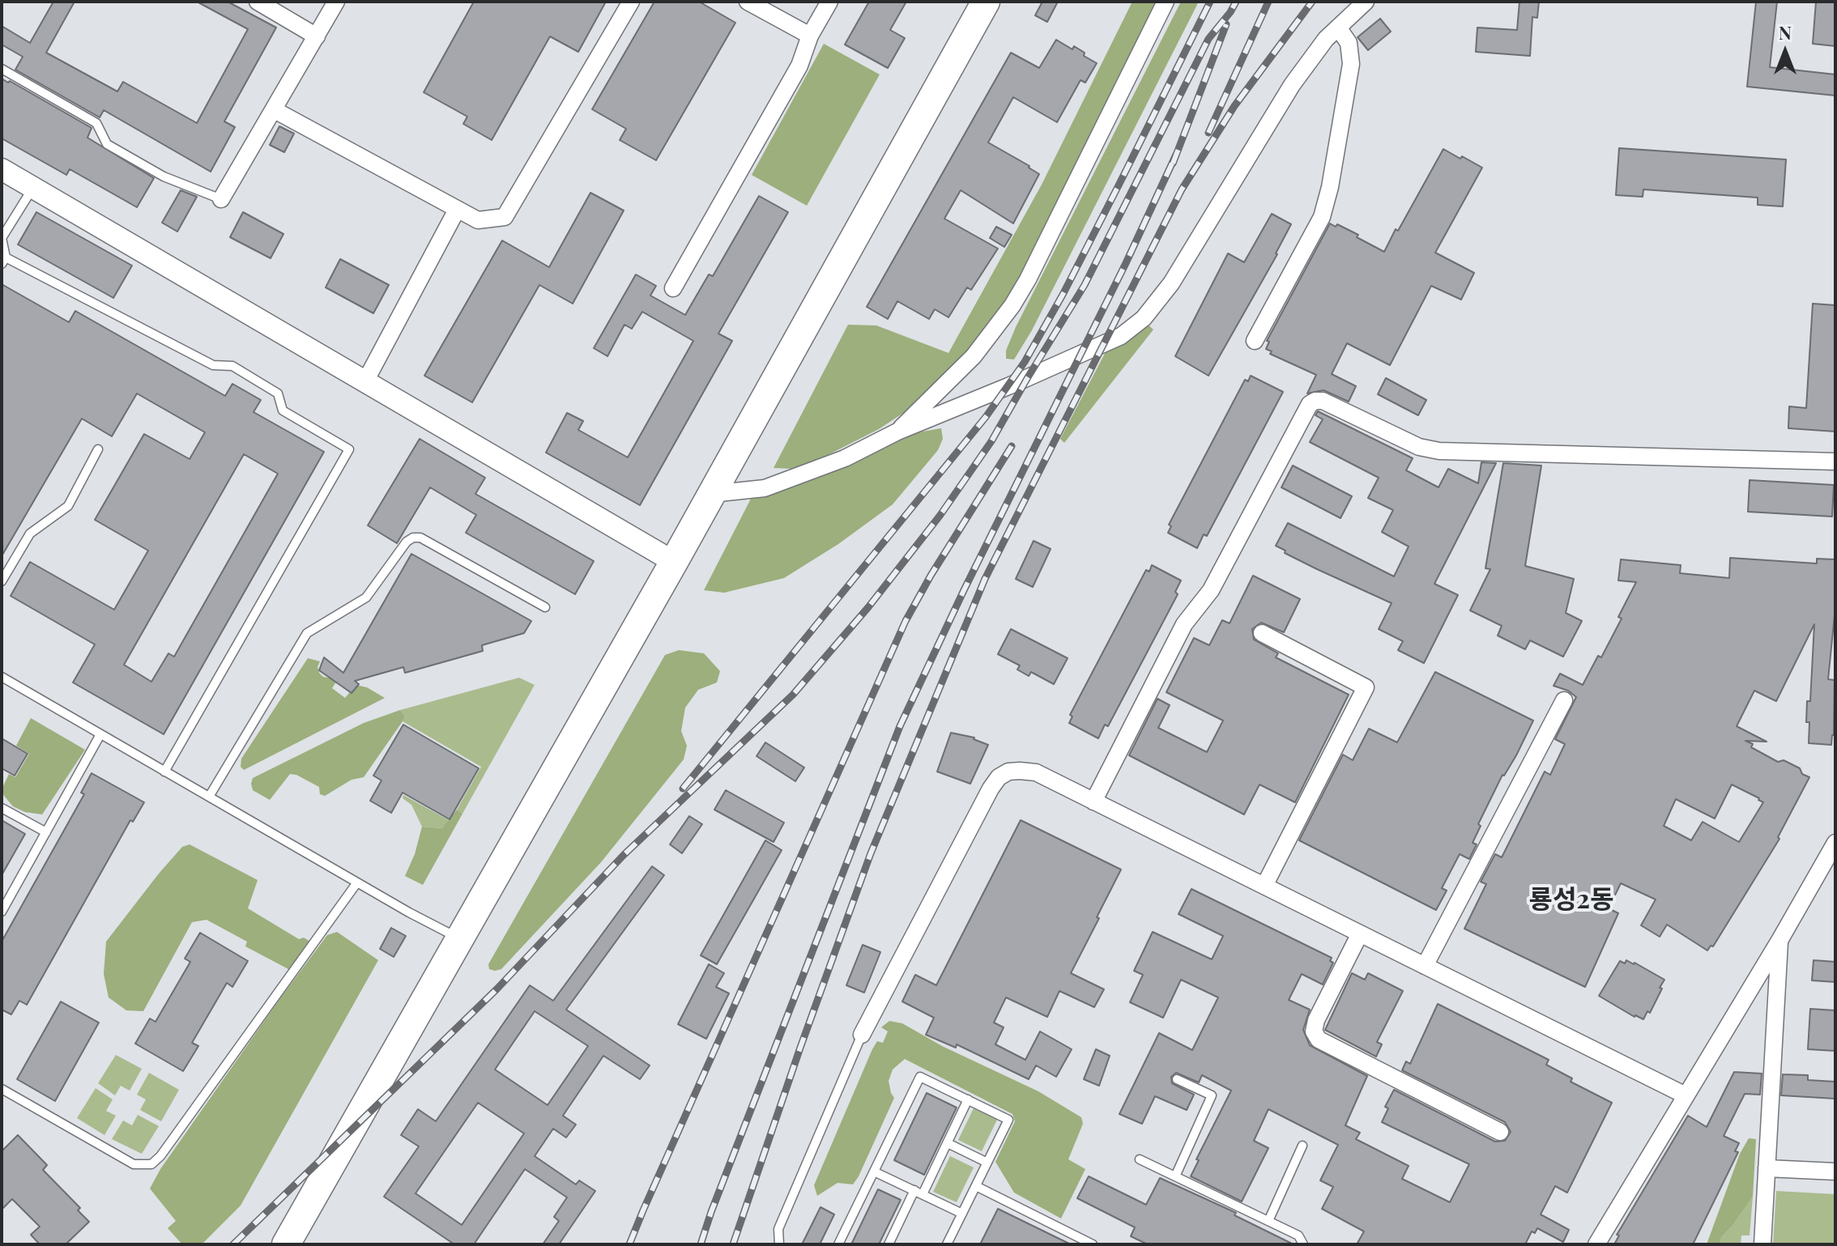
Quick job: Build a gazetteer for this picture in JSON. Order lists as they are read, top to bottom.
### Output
{
  "districts": ["룡성2동"],
  "north": "top"
}
